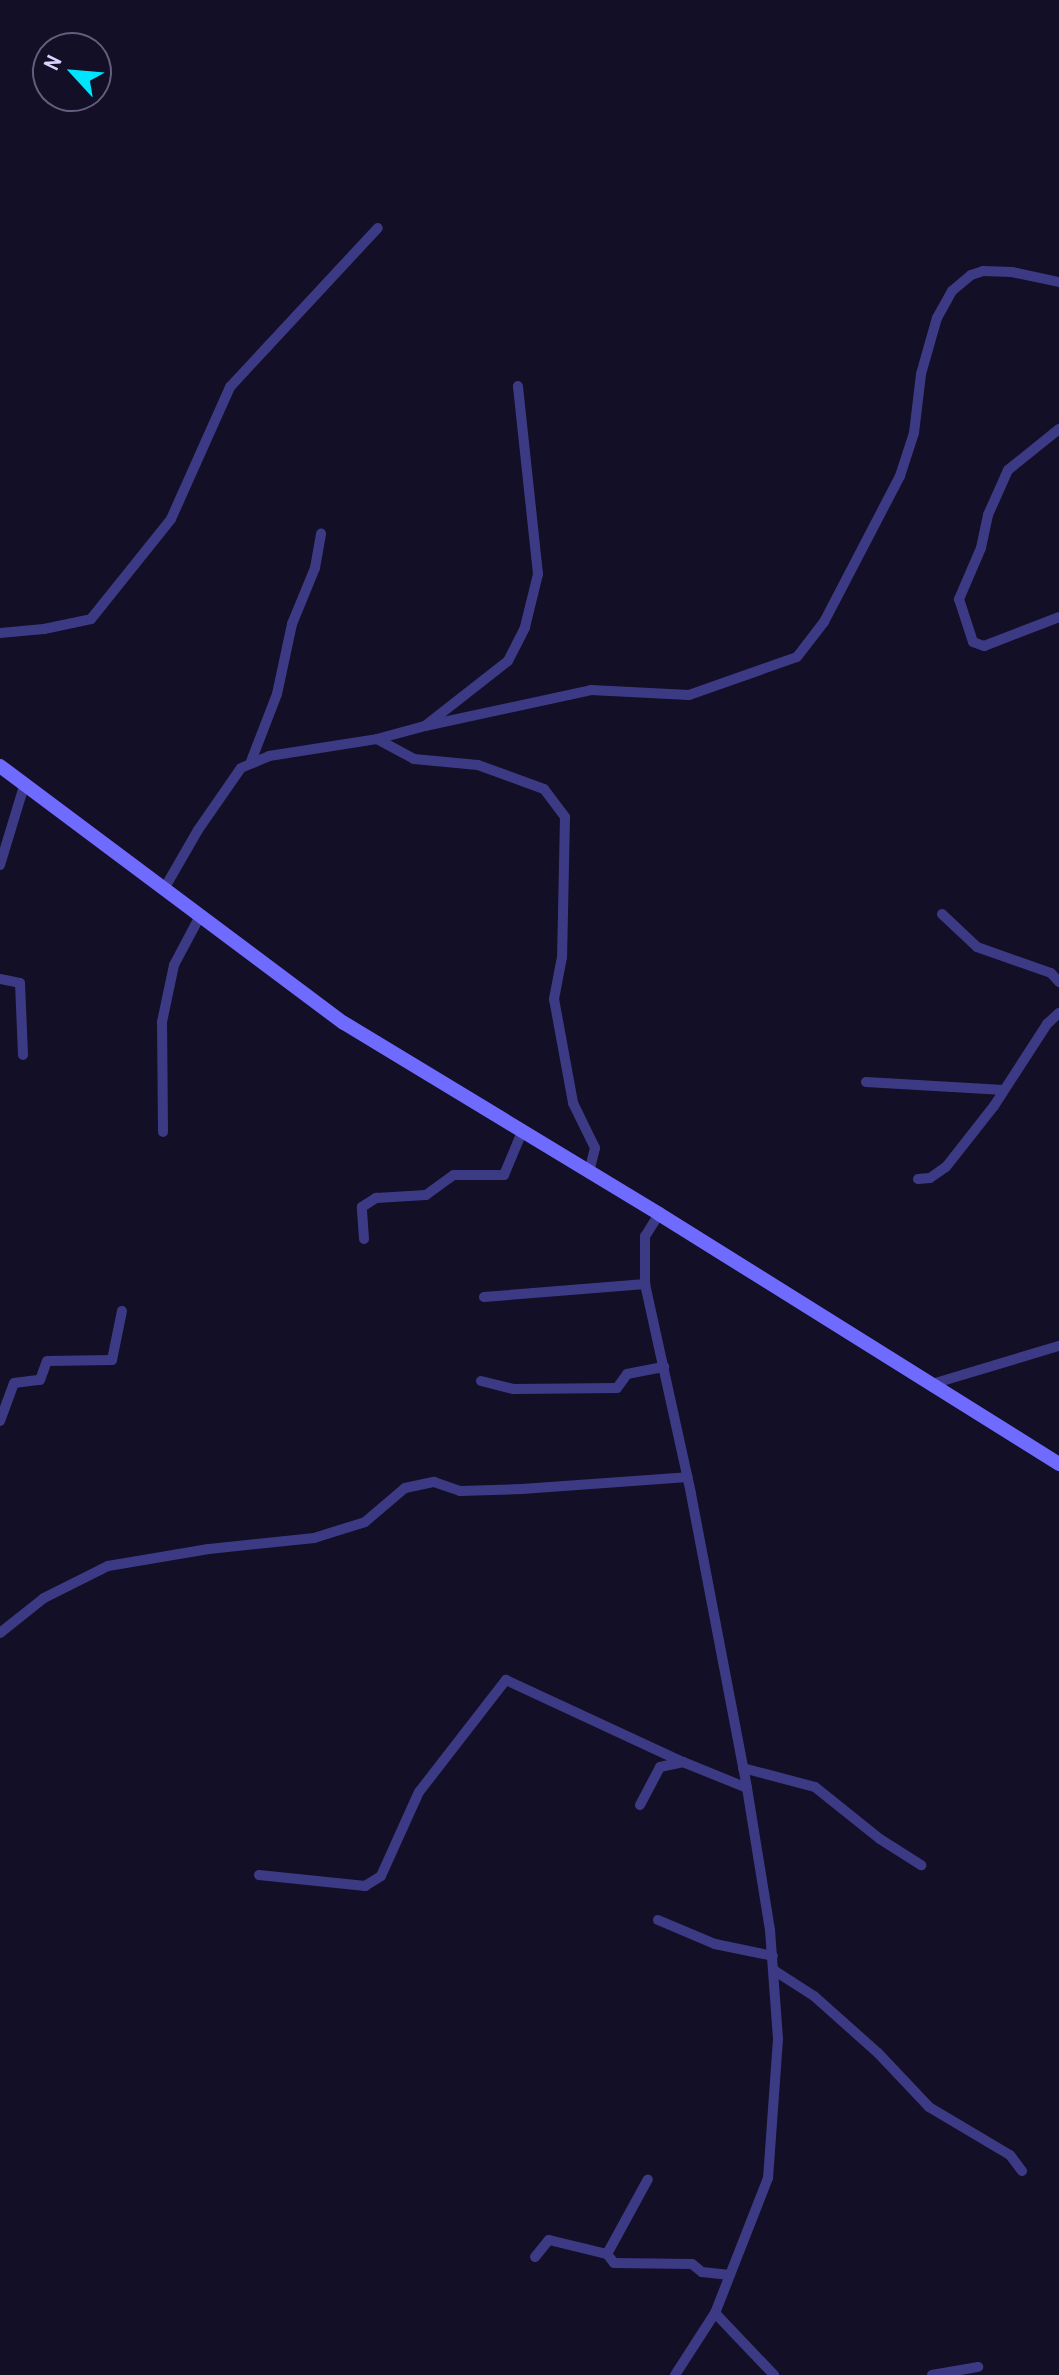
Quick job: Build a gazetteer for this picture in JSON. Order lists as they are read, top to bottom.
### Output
{
  "north": "top left"
}
